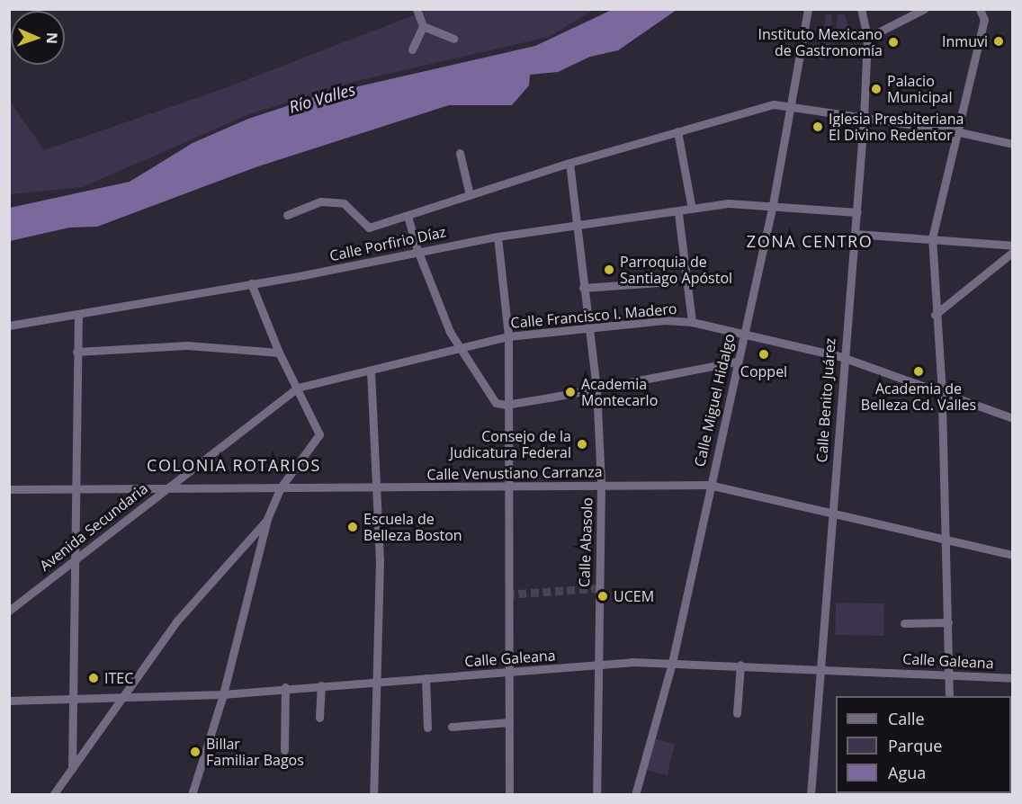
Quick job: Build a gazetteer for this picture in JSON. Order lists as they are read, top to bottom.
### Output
{
  "streets": {
    "street": [
      "Calle Porfirio Díaz",
      "Calle Francisco I. Madero",
      "Calle Miguel Hidalgo",
      "Calle Benito Juárez",
      "Calle Venustiano Carranza",
      "Avenida Secundaria",
      "Calle Abasolo",
      "Calle Galeana"
    ]
  },
  "crossings": [
    ["Calle Porfirio Díaz", "Calle Miguel Hidalgo"],
    ["Calle Porfirio Díaz", "Calle Benito Juárez"],
    ["Calle Porfirio Díaz", "Calle Abasolo"],
    ["Calle Francisco I. Madero", "Calle Miguel Hidalgo"],
    ["Calle Francisco I. Madero", "Calle Benito Juárez"],
    ["Calle Francisco I. Madero", "Avenida Secundaria"],
    ["Calle Francisco I. Madero", "Calle Abasolo"],
    ["Calle Miguel Hidalgo", "Calle Venustiano Carranza"],
    ["Calle Miguel Hidalgo", "Calle Galeana"],
    ["Calle Benito Juárez", "Calle Venustiano Carranza"],
    ["Calle Benito Juárez", "Calle Galeana"],
    ["Calle Venustiano Carranza", "Avenida Secundaria"],
    ["Calle Venustiano Carranza", "Calle Abasolo"],
    ["Calle Abasolo", "Calle Galeana"]
  ],
  "districts": ["ZONA CENTRO", "COLONIA ROTARIOS"],
  "water": ["Río Valles"],
  "places": [
    "Inmuvi",
    "Instituto Mexicano de Gastronomía",
    "Palacio Municipal",
    "Iglesia Presbiteriana El Divino Redentor",
    "Parroquia de Santiago Apóstol",
    "Coppel",
    "Academia de Belleza Cd. Valles",
    "Academia Montecarlo",
    "Consejo de la Judicatura Federal",
    "Escuela de Belleza Boston",
    "UCEM",
    "ITEC",
    "Billar Familiar Bagos"
  ],
  "legend": ["Calle", "Parque", "Agua"],
  "north": "right"
}
